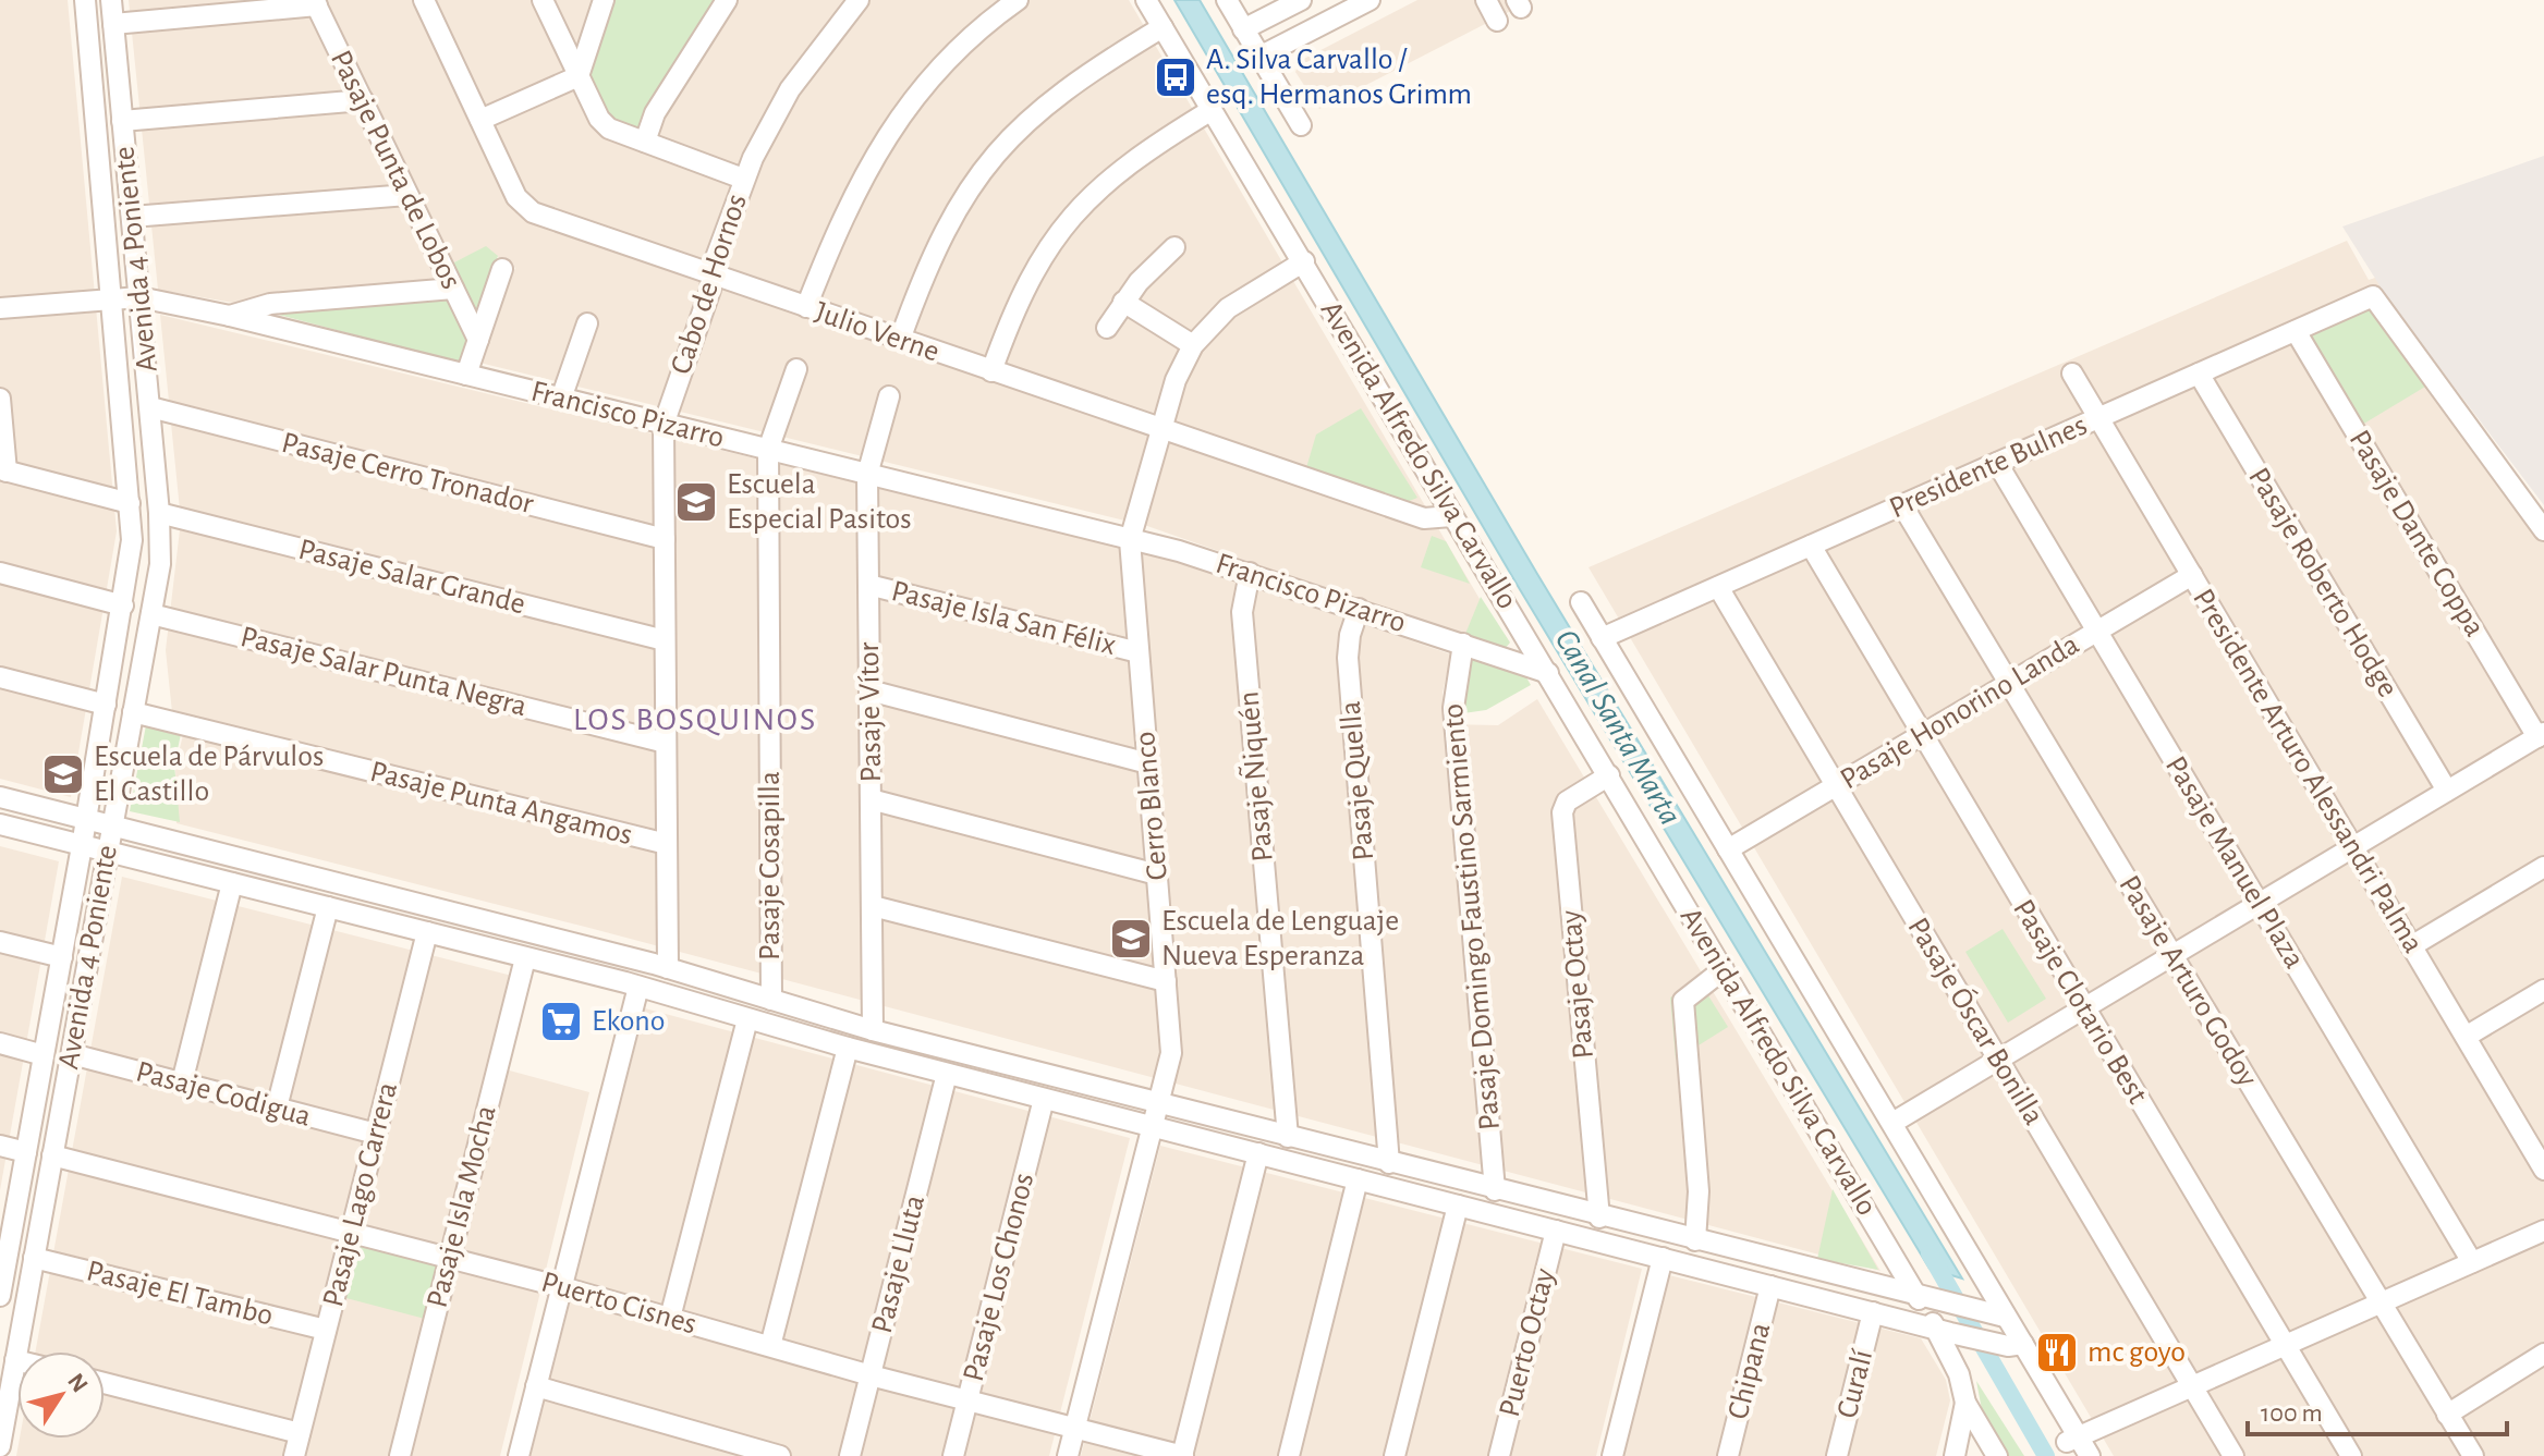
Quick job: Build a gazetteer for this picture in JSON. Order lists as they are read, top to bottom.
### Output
{
  "streets": {
    "street": [
      "Pasaje Punta de Lobos",
      "Avenida 4 Poniente",
      "Cabo de Hornos",
      "Julio Verne",
      "Francisco Pizarro",
      "Avenida Alfredo Silva Carvallo",
      "Presidente Bulnes",
      "Pasaje Cerro Tronador",
      "Pasaje Dante Coppa",
      "Pasaje Salar Grande",
      "Pasaje Roberto Hodge",
      "Pasaje Isla San Félix",
      "Pasaje Salar Punta Negra",
      "Pasaje Vítor",
      "Pasaje Honorino Landa",
      "Presidente Arturo Alessandri Palma",
      "Pasaje Ñiquén",
      "Pasaje Quella",
      "Pasaje Punta Angamos",
      "Cerro Blanco",
      "Pasaje Manuel Plaza",
      "Pasaje Cosapilla",
      "Pasaje Domingo Faustino Sarmiento",
      "Pasaje Arturo Godoy",
      "Pasaje Octay",
      "Pasaje Clotario Best",
      "Pasaje Óscar Bonilla",
      "Pasaje Codigua",
      "Pasaje Lago Carrera",
      "Pasaje Isla Mocha",
      "Pasaje Lluta",
      "Pasaje Los Chonos",
      "Pasaje El Tambo",
      "Puerto Cisnes",
      "Puerto Octay",
      "Chipana",
      "Curalí"
    ]
  },
  "crossings": [
    ["Avenida 4 Poniente", "Francisco Pizarro"],
    ["Avenida 4 Poniente", "Pasaje Cerro Tronador"],
    ["Avenida 4 Poniente", "Pasaje Salar Grande"],
    ["Avenida 4 Poniente", "Pasaje Salar Punta Negra"],
    ["Avenida 4 Poniente", "Pasaje Punta Angamos"],
    ["Avenida 4 Poniente", "Pasaje Codigua"],
    ["Avenida 4 Poniente", "Pasaje El Tambo"],
    ["Avenida 4 Poniente", "Puerto Cisnes"],
    ["Cabo de Hornos", "Julio Verne"],
    ["Cabo de Hornos", "Francisco Pizarro"],
    ["Cabo de Hornos", "Pasaje Cerro Tronador"],
    ["Cabo de Hornos", "Pasaje Salar Grande"],
    ["Cabo de Hornos", "Pasaje Salar Punta Negra"],
    ["Cabo de Hornos", "Pasaje Punta Angamos"],
    ["Julio Verne", "Avenida Alfredo Silva Carvallo"],
    ["Julio Verne", "Cerro Blanco"],
    ["Francisco Pizarro", "Avenida Alfredo Silva Carvallo"],
    ["Francisco Pizarro", "Pasaje Vítor"],
    ["Francisco Pizarro", "Pasaje Ñiquén"],
    ["Francisco Pizarro", "Pasaje Quella"],
    ["Francisco Pizarro", "Cerro Blanco"],
    ["Francisco Pizarro", "Pasaje Cosapilla"],
    ["Francisco Pizarro", "Pasaje Domingo Faustino Sarmiento"],
    ["Avenida Alfredo Silva Carvallo", "Cerro Blanco"],
    ["Avenida Alfredo Silva Carvallo", "Pasaje Octay"],
    ["Presidente Bulnes", "Pasaje Dante Coppa"],
    ["Presidente Bulnes", "Pasaje Roberto Hodge"],
    ["Presidente Bulnes", "Presidente Arturo Alessandri Palma"],
    ["Presidente Bulnes", "Pasaje Manuel Plaza"],
    ["Presidente Bulnes", "Pasaje Arturo Godoy"],
    ["Presidente Bulnes", "Pasaje Clotario Best"],
    ["Presidente Bulnes", "Pasaje Óscar Bonilla"],
    ["Pasaje Isla San Félix", "Pasaje Vítor"],
    ["Pasaje Isla San Félix", "Cerro Blanco"],
    ["Pasaje Honorino Landa", "Presidente Arturo Alessandri Palma"],
    ["Pasaje Honorino Landa", "Pasaje Manuel Plaza"],
    ["Pasaje Honorino Landa", "Pasaje Arturo Godoy"],
    ["Pasaje Honorino Landa", "Pasaje Clotario Best"],
    ["Pasaje Honorino Landa", "Pasaje Óscar Bonilla"],
    ["Cerro Blanco", "Puerto Cisnes"],
    ["Pasaje Codigua", "Pasaje Lago Carrera"],
    ["Pasaje Lago Carrera", "Pasaje El Tambo"],
    ["Pasaje Lago Carrera", "Puerto Cisnes"],
    ["Pasaje Isla Mocha", "Puerto Cisnes"],
    ["Pasaje Lluta", "Puerto Cisnes"],
    ["Pasaje Los Chonos", "Puerto Cisnes"]
  ],
  "districts": ["LOS BOSQUINOS"],
  "water": ["Canal Santa Marta"],
  "places": {
    "bus stop": ["A. Silva Carvallo / esq. Hermanos Grimm"],
    "school or university": ["Escuela Especial Pasitos", "Escuela de Párvulos El Castillo", "Escuela de Lenguaje Nueva Esperanza"],
    "supermarket": ["Ekono"],
    "restaurant": ["mc goyo"]
  },
  "scale_bar": "100 m",
  "north": "top right"
}
